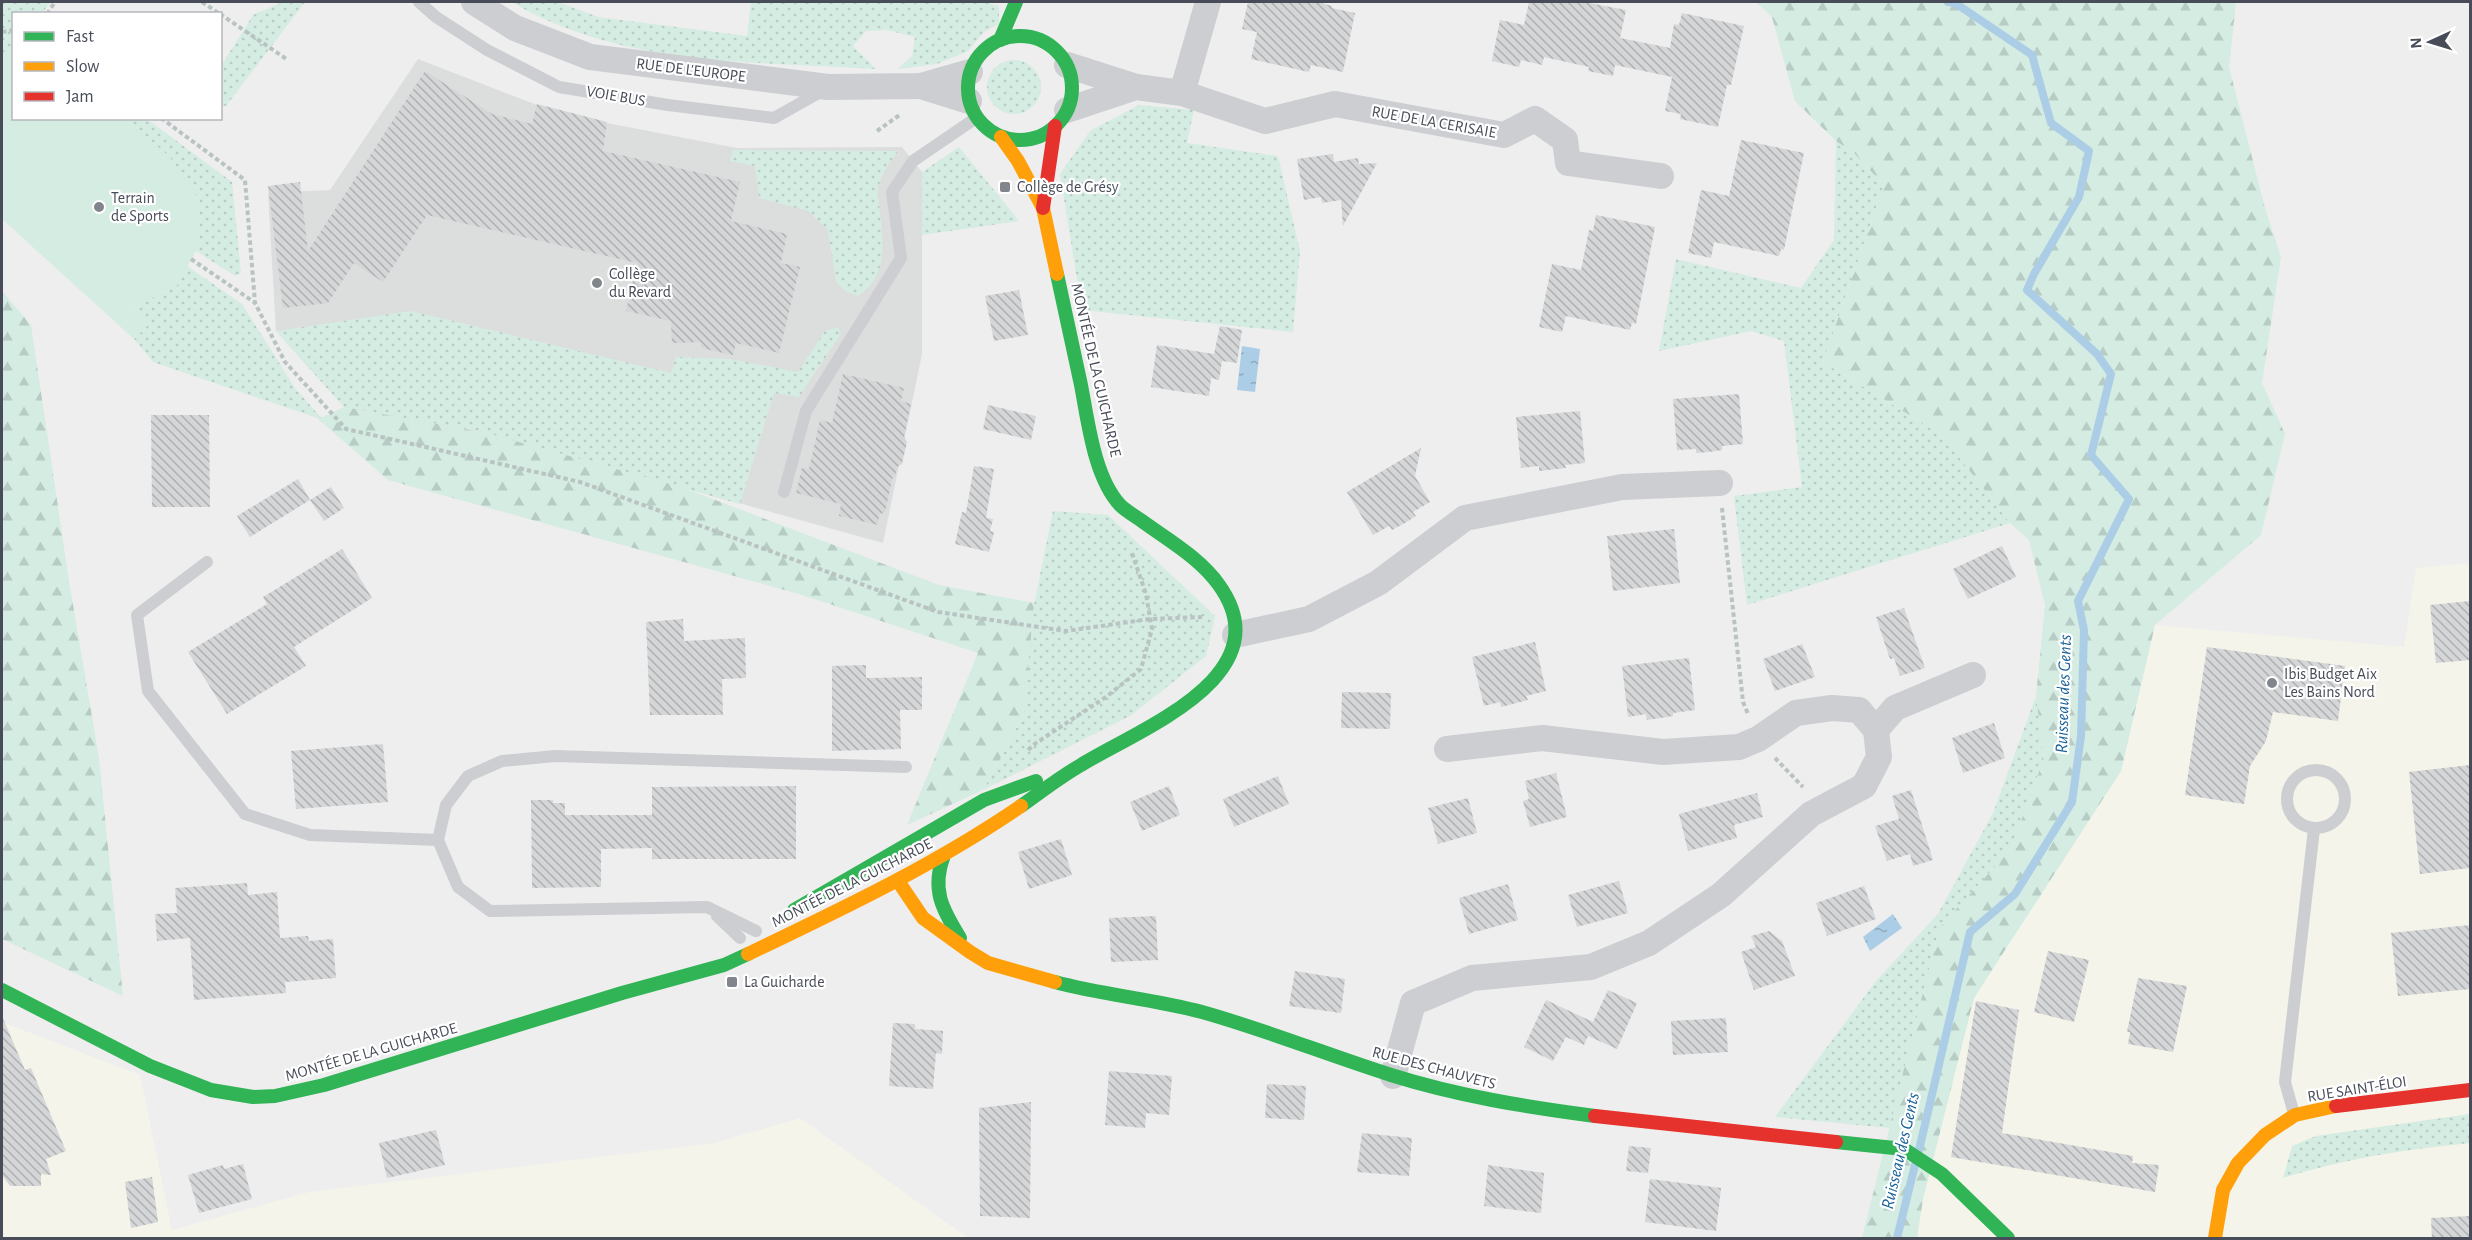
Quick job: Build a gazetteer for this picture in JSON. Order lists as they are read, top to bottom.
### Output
{
  "streets": {
    "main road": ["MONTÉE DE LA GUICHARDE", "RUE DES CHAUVETS", "RUE SAINT-ÉLOI"],
    "street": ["RUE DE L'EUROPE", "RUE DE LA CERISAIE"],
    "lane": ["VOIE BUS"]
  },
  "crossings": [
    ["RUE DE L'EUROPE", "VOIE BUS"],
    ["RUE DE L'EUROPE", "RUE DE LA CERISAIE"],
    ["RUE DE L'EUROPE", "MONTÉE DE LA GUICHARDE"],
    ["RUE DE LA CERISAIE", "MONTÉE DE LA GUICHARDE"],
    ["MONTÉE DE LA GUICHARDE", "RUE DES CHAUVETS"]
  ],
  "water": ["Ruisseau des Gents"],
  "places": {
    "transit": ["Collège de Grésy", "La Guicharde"],
    "other": ["Terrain de Sports", "Collège du Revard", "Ibis Budget Aix Les Bains Nord"]
  },
  "legend": ["Fast", "Slow", "Jam"],
  "north": "left"
}
